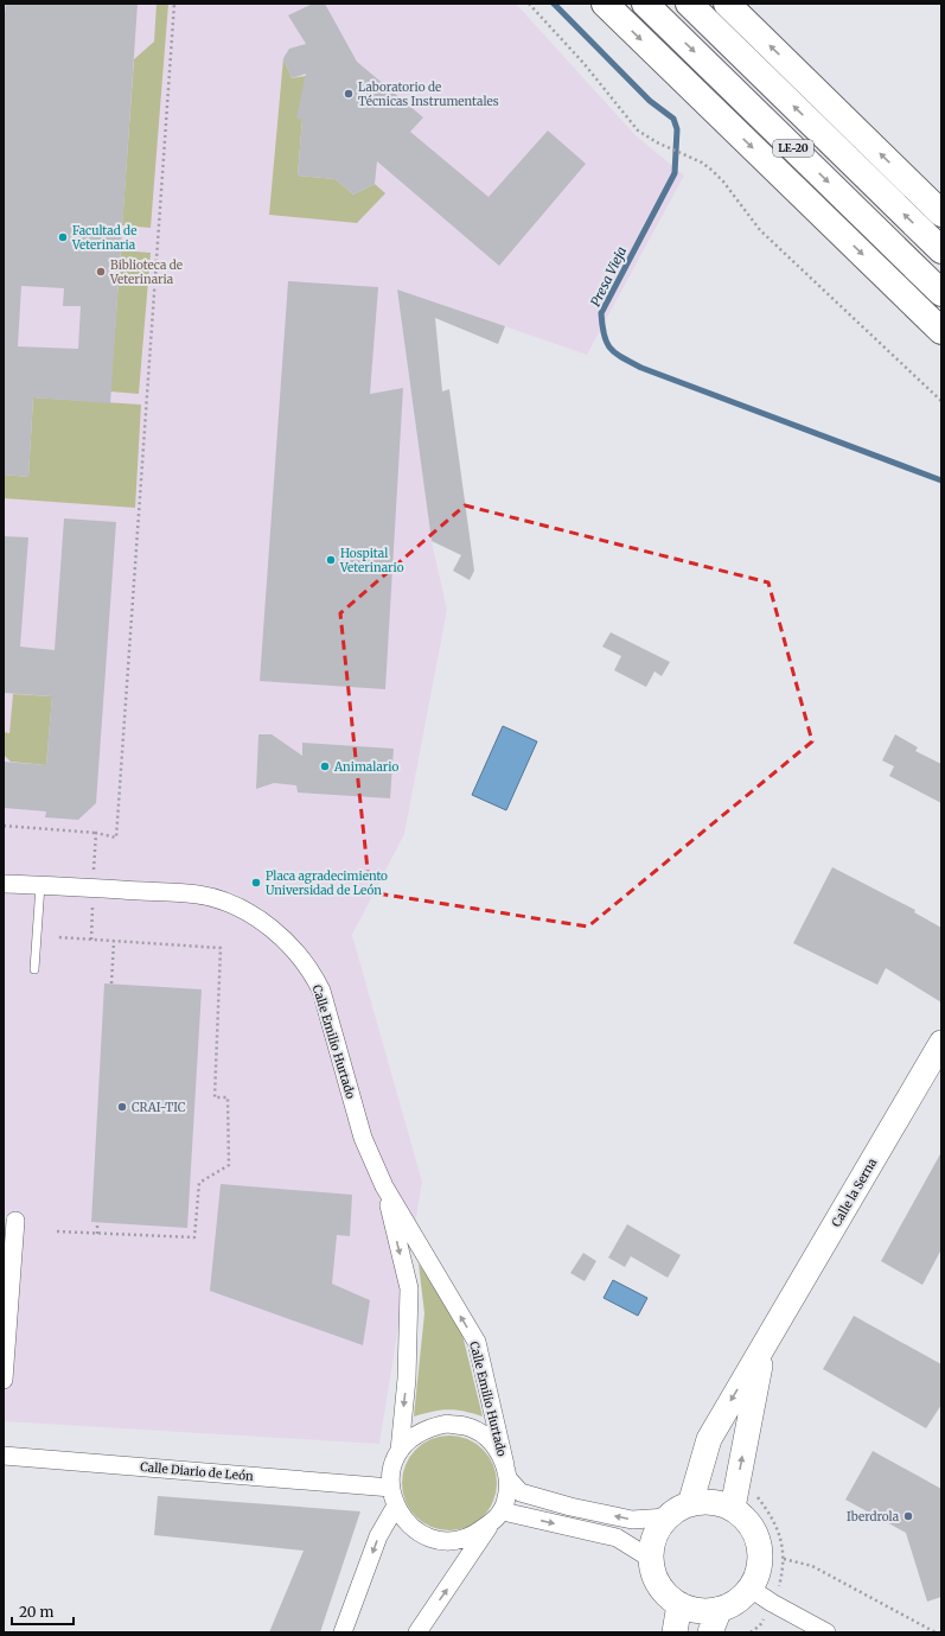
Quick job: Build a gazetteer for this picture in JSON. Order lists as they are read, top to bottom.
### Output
{
  "streets": {
    "highway": ["LE-20"],
    "street": ["Calle Emilio Hurtado", "Calle la Serna", "Calle Diario de León"]
  },
  "crossings": [
    ["Calle Emilio Hurtado", "Calle Diario de León"]
  ],
  "water": ["Presa Vieja"],
  "places": [
    "Laboratorio de Técnicas Instrumentales",
    "Facultad de Veterinaria",
    "Biblioteca de Veterinaria",
    "Hospital Veterinario",
    "Animalario",
    "Placa agradecimiento Universidad de León",
    "CRAI-TIC",
    "Iberdrola"
  ],
  "scale_bar": "20 m"
}
